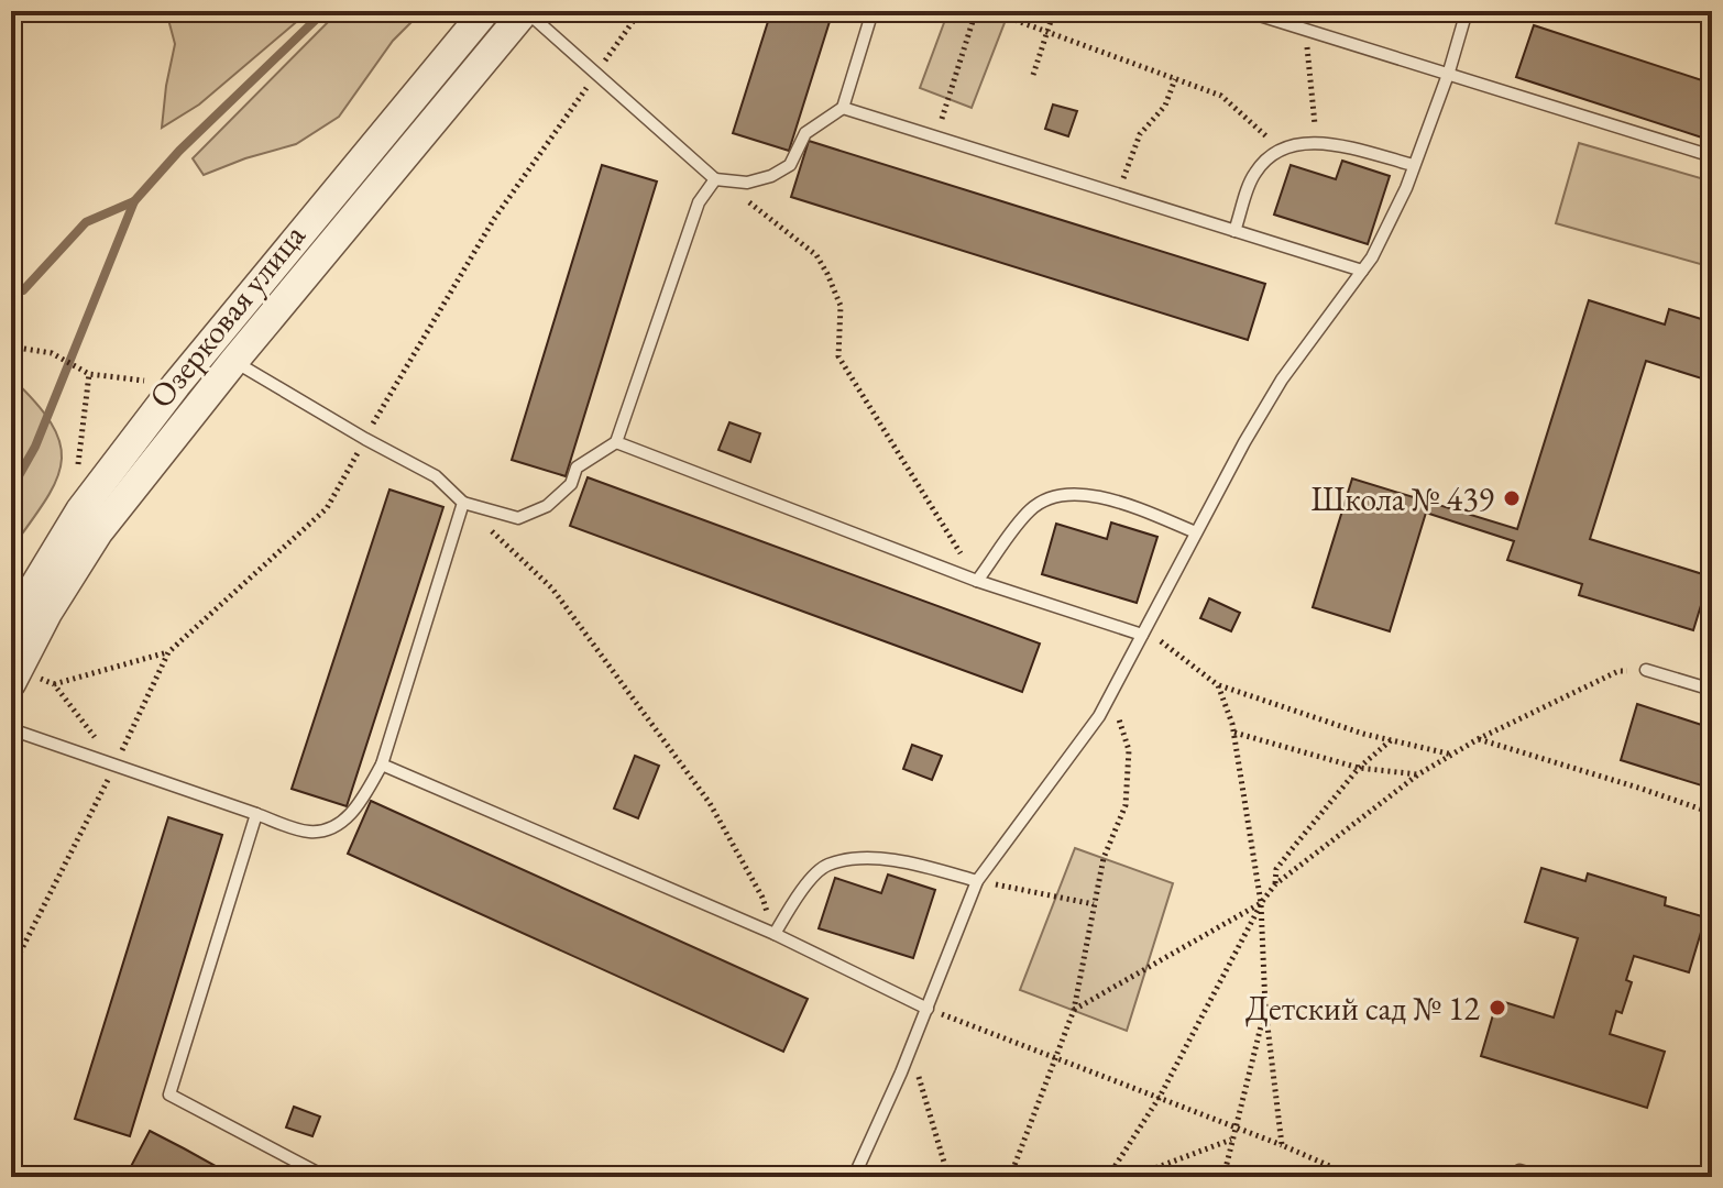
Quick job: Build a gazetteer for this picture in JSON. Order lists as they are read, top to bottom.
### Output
{
  "streets": {
    "street": ["Озерковая улица"]
  },
  "places": ["Школа № 439", "Детский сад № 12"]
}
